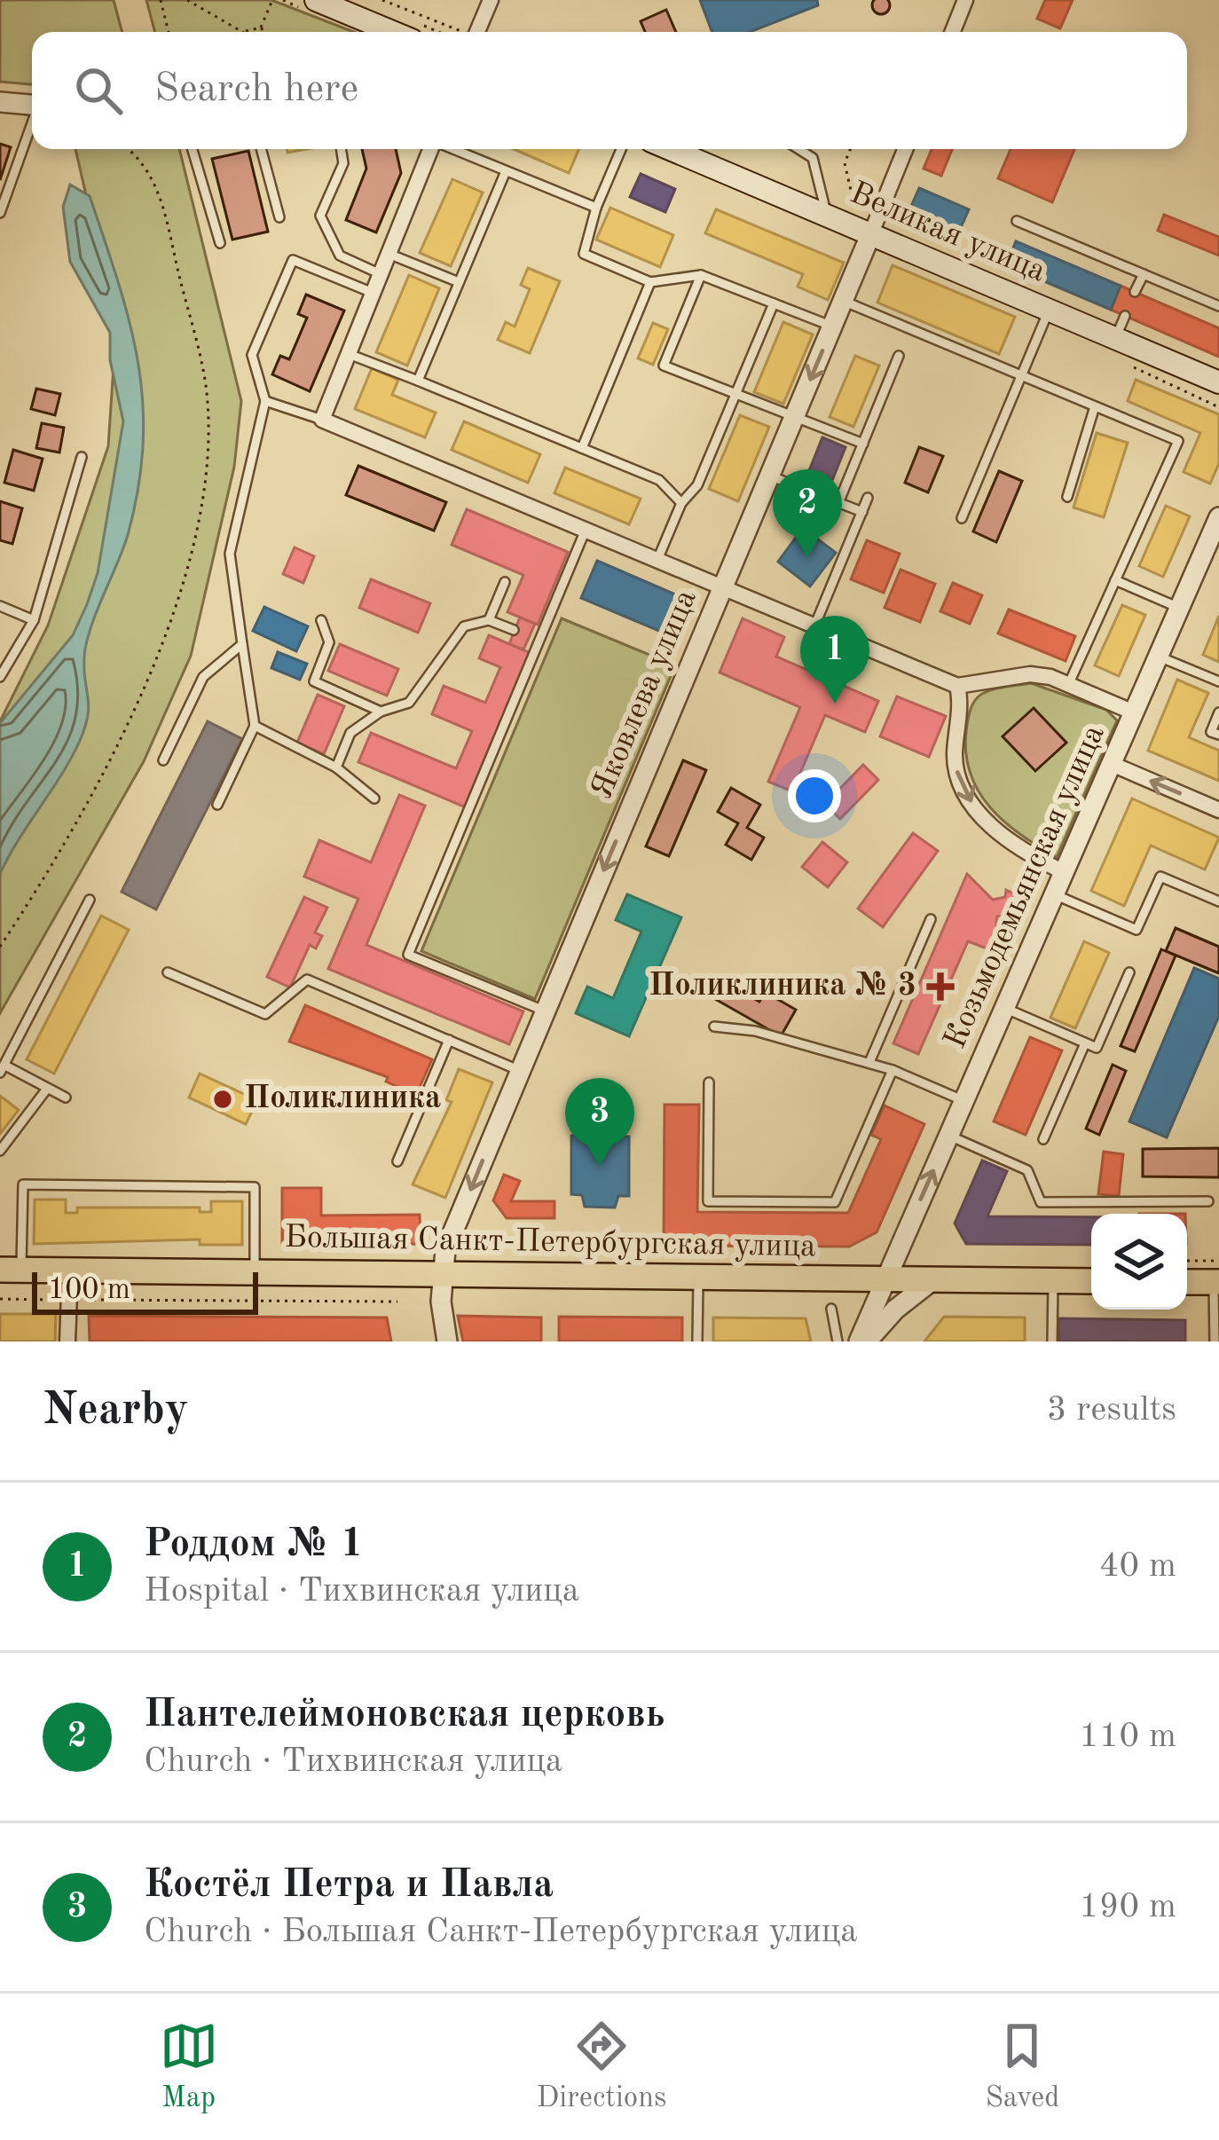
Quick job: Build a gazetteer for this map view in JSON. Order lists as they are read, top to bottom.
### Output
{
  "streets": {
    "main road": ["Великая улица", "Большая Санкт-Петербургская улица"],
    "street": ["Яковлева улица", "Козьмодемьянская улица"]
  },
  "crossings": [
    ["Великая улица", "Яковлева улица"],
    ["Яковлева улица", "Большая Санкт-Петербургская улица"],
    ["Козьмодемьянская улица", "Большая Санкт-Петербургская улица"]
  ],
  "one_way": ["Яковлева улица"],
  "places": {
    "health": ["Поликлиника № 3"],
    "other": ["Поликлиника"]
  },
  "scale_bar": "100 m",
  "page": {
    "search": "Search here",
    "pins": ["2", "1", "3"],
    "scale": "100 m",
    "heading": ["Nearby", "3 results"],
    "list": [
      {
        "mark": "1",
        "name": "Роддом № 1",
        "note": "Hospital · Тихвинская улица",
        "value": "40 m"
      },
      {
        "mark": "2",
        "name": "Пантелеймоновская церковь",
        "note": "Church · Тихвинская улица",
        "value": "110 m"
      },
      {
        "mark": "3",
        "name": "Костёл Петра и Павла",
        "note": "Church · Большая Санкт-Петербургская улица",
        "value": "190 m"
      }
    ],
    "nav": ["Map", "Directions", "Saved"]
  }
}
